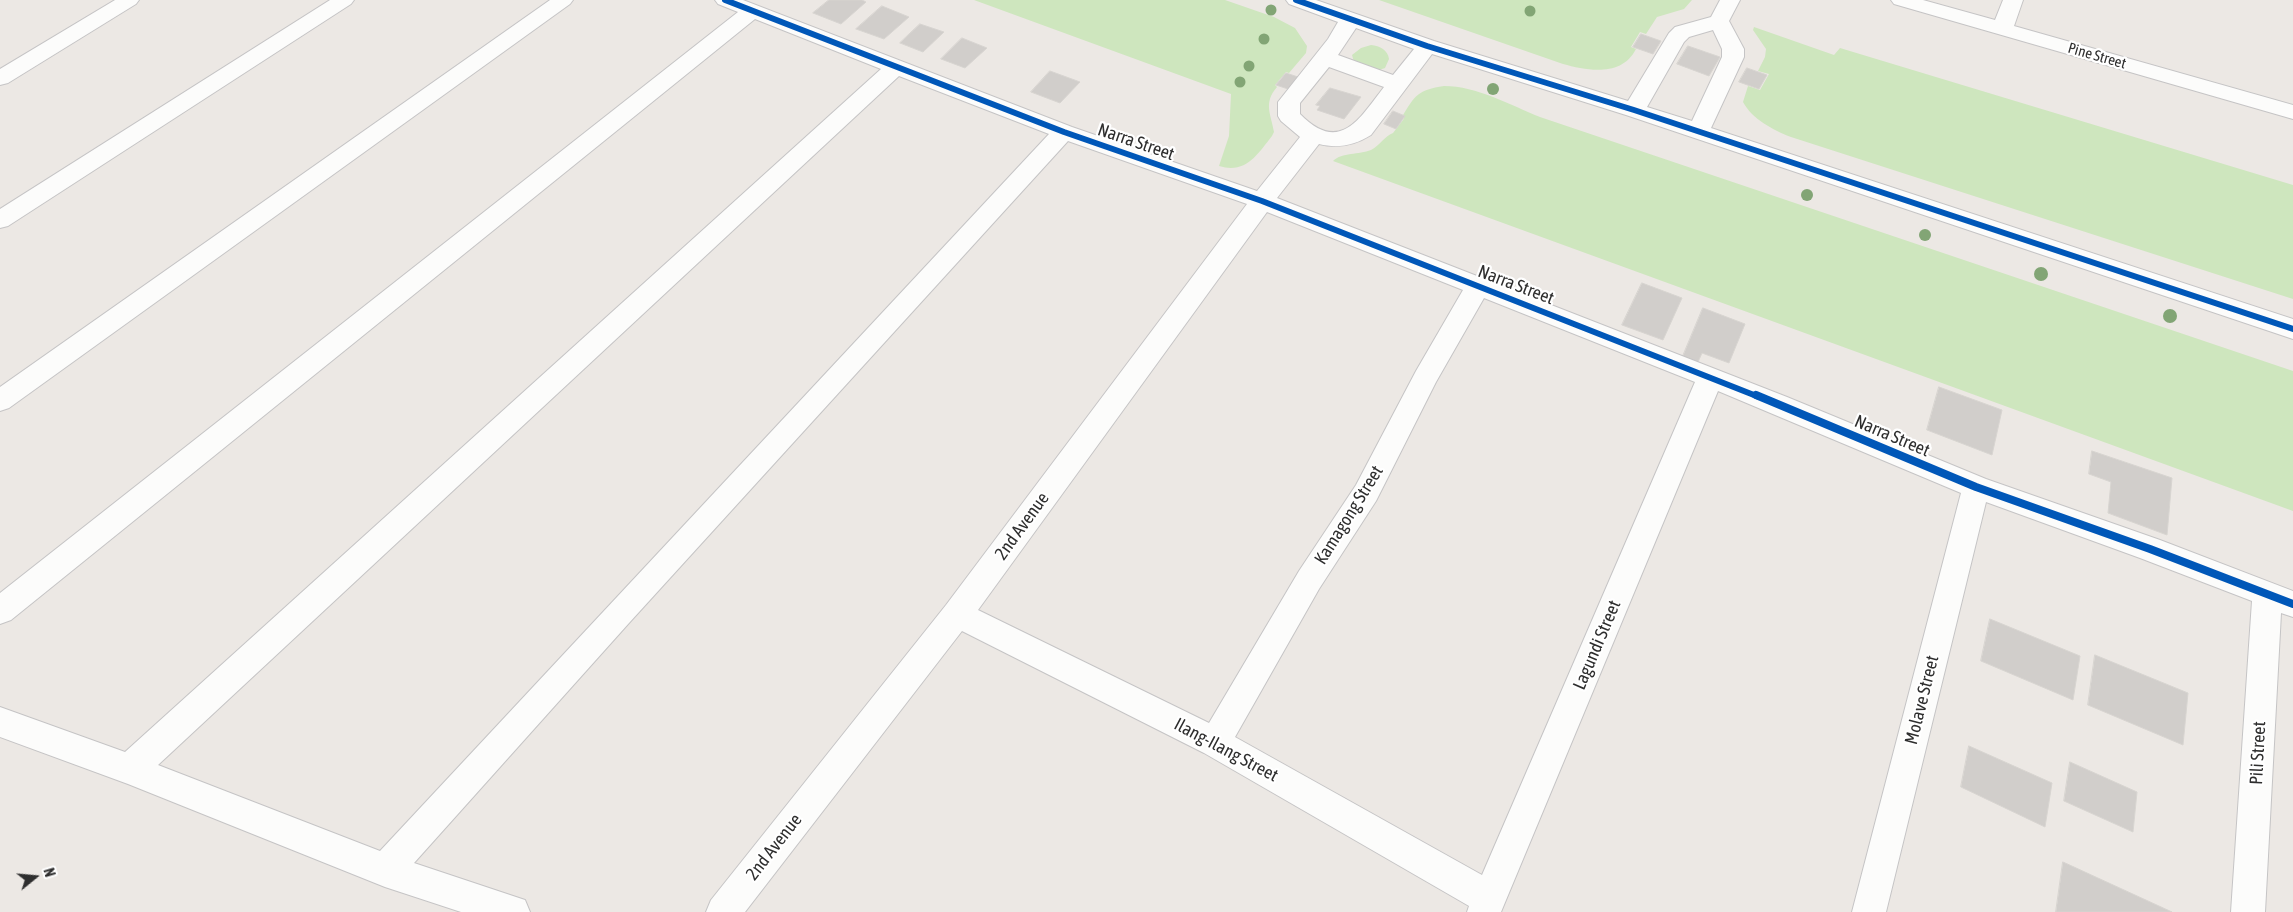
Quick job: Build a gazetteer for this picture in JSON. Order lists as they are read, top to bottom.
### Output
{
  "streets": {
    "street": [
      "Pine Street",
      "Narra Street",
      "Kamagong Street",
      "2nd Avenue",
      "Lagundi Street",
      "Molave Street",
      "Ilang-Ilang Street",
      "Pili Street"
    ]
  },
  "crossings": [
    ["Narra Street", "Kamagong Street"],
    ["Narra Street", "2nd Avenue"],
    ["Narra Street", "Lagundi Street"],
    ["Narra Street", "Molave Street"],
    ["Narra Street", "Pili Street"],
    ["Kamagong Street", "Ilang-Ilang Street"],
    ["2nd Avenue", "Ilang-Ilang Street"],
    ["Lagundi Street", "Ilang-Ilang Street"]
  ],
  "north": "right"
}
